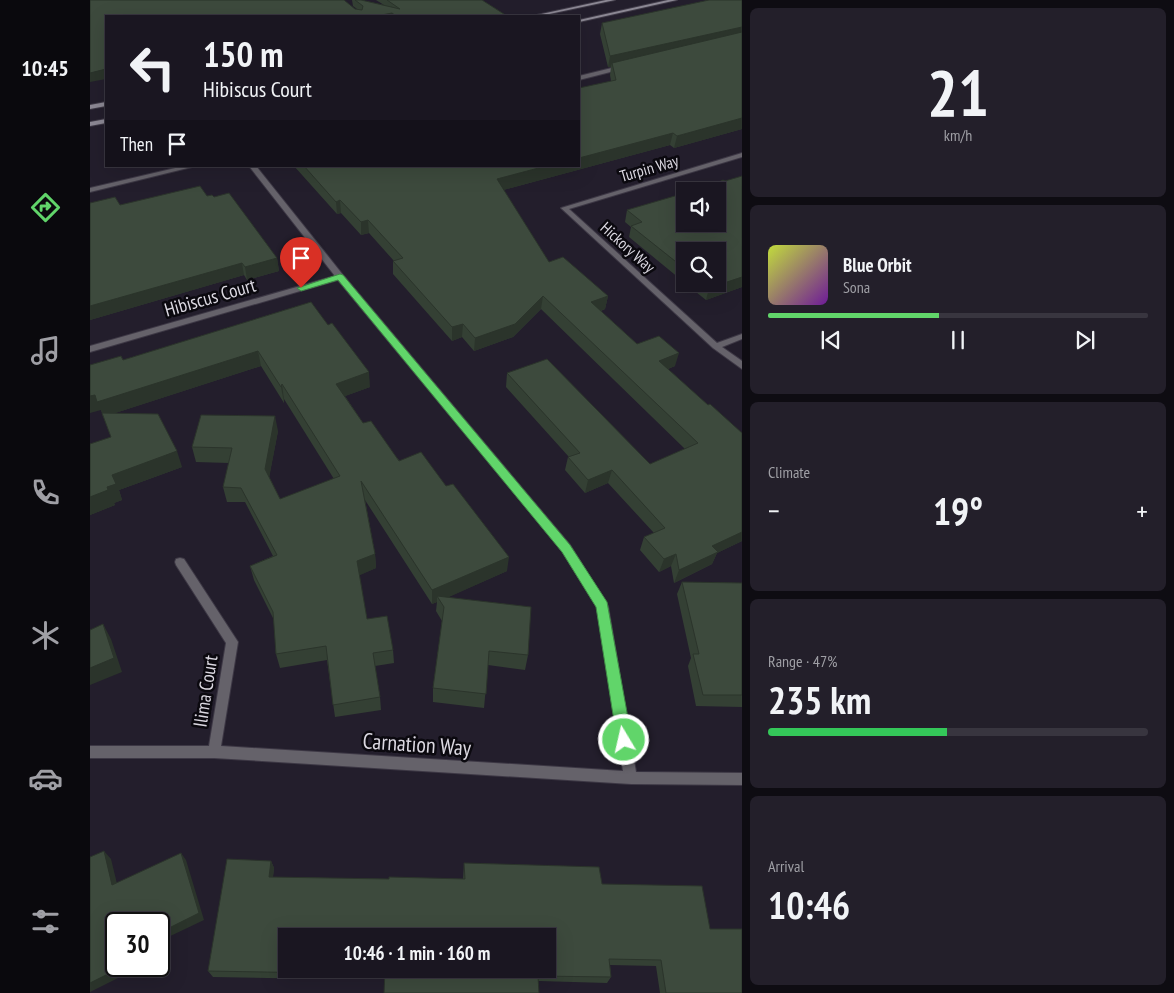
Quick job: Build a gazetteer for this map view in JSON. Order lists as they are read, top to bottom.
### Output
{
  "streets": {
    "street": [
      "Turpin Way",
      "Hickory Way",
      "Hibiscus Court",
      "Ilima Court",
      "Carnation Way"
    ]
  },
  "crossings": [
    ["Turpin Way", "Hickory Way"],
    ["Ilima Court", "Carnation Way"]
  ],
  "page": {
    "tabs": "10:45",
    "tile": [
      ["21", "km/h"],
      "Climate",
      ["Range · 47%", "235 km"],
      ["Arrival", "10:46"]
    ],
    "turn": ["150 m", "Hibiscus Court"],
    "then": "Then",
    "song": ["Blue Orbit", "Sona"],
    "heat": ["−", "19°", "+"],
    "limit": "30",
    "trip": "10:46 · 1 min · 160 m"
  }
}
